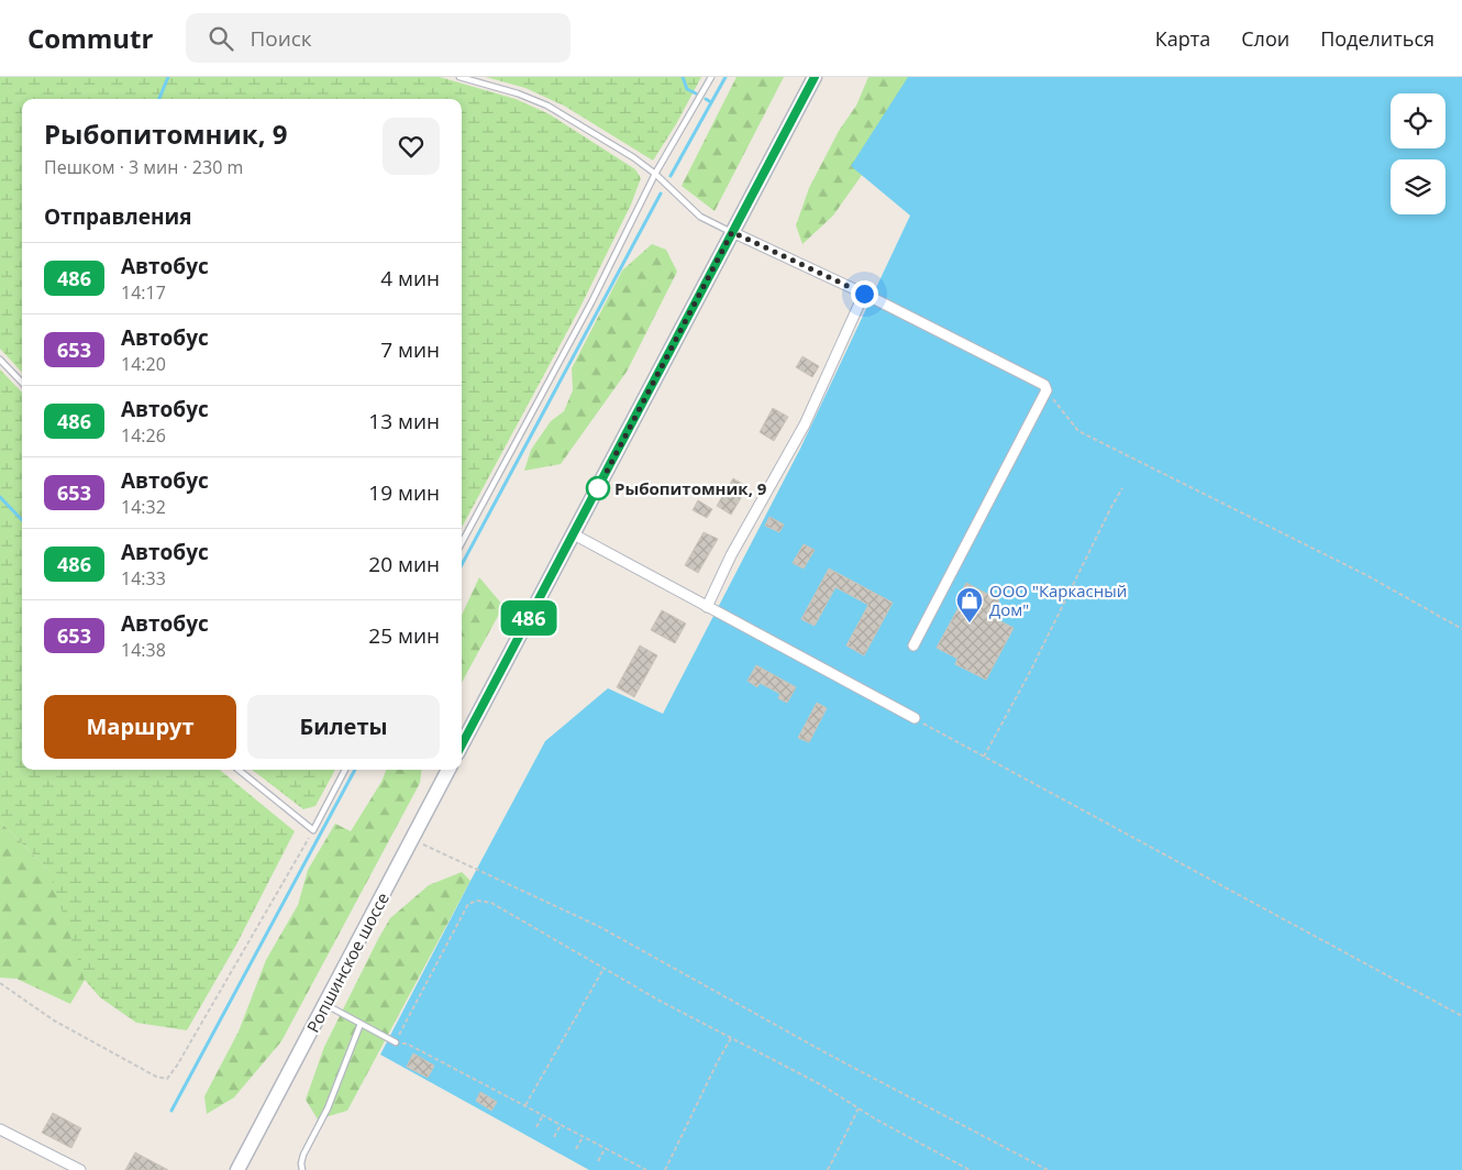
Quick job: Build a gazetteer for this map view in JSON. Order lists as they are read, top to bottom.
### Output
{
  "streets": {
    "main road": ["Ропшинское шоссе"]
  },
  "places": {
    "other": ["Рыбопитомник, 9"],
    "shop": ["ООО \"Каркасный Дом\""]
  },
  "lines": ["bus line 486"],
  "page": {
    "header": "Commutr",
    "search": "Поиск",
    "nav": ["Карта", "Слои", "Поделиться"],
    "on_map": "486",
    "heading": [
      ["Рыбопитомник, 9", "Пешком · 3 мин · 230 m"],
      "Отправления"
    ],
    "list": [
      {
        "mark": "486",
        "name": "Автобус",
        "note": "14:17",
        "value": "4 мин"
      },
      {
        "mark": "653",
        "name": "Автобус",
        "note": "14:20",
        "value": "7 мин"
      },
      {
        "mark": "486",
        "name": "Автобус",
        "note": "14:26",
        "value": "13 мин"
      },
      {
        "mark": "653",
        "name": "Автобус",
        "note": "14:32",
        "value": "19 мин"
      },
      {
        "mark": "486",
        "name": "Автобус",
        "note": "14:33",
        "value": "20 мин"
      },
      {
        "mark": "653",
        "name": "Автобус",
        "note": "14:38",
        "value": "25 мин"
      }
    ],
    "buttons": ["Маршрут", "Билеты"]
  }
}
